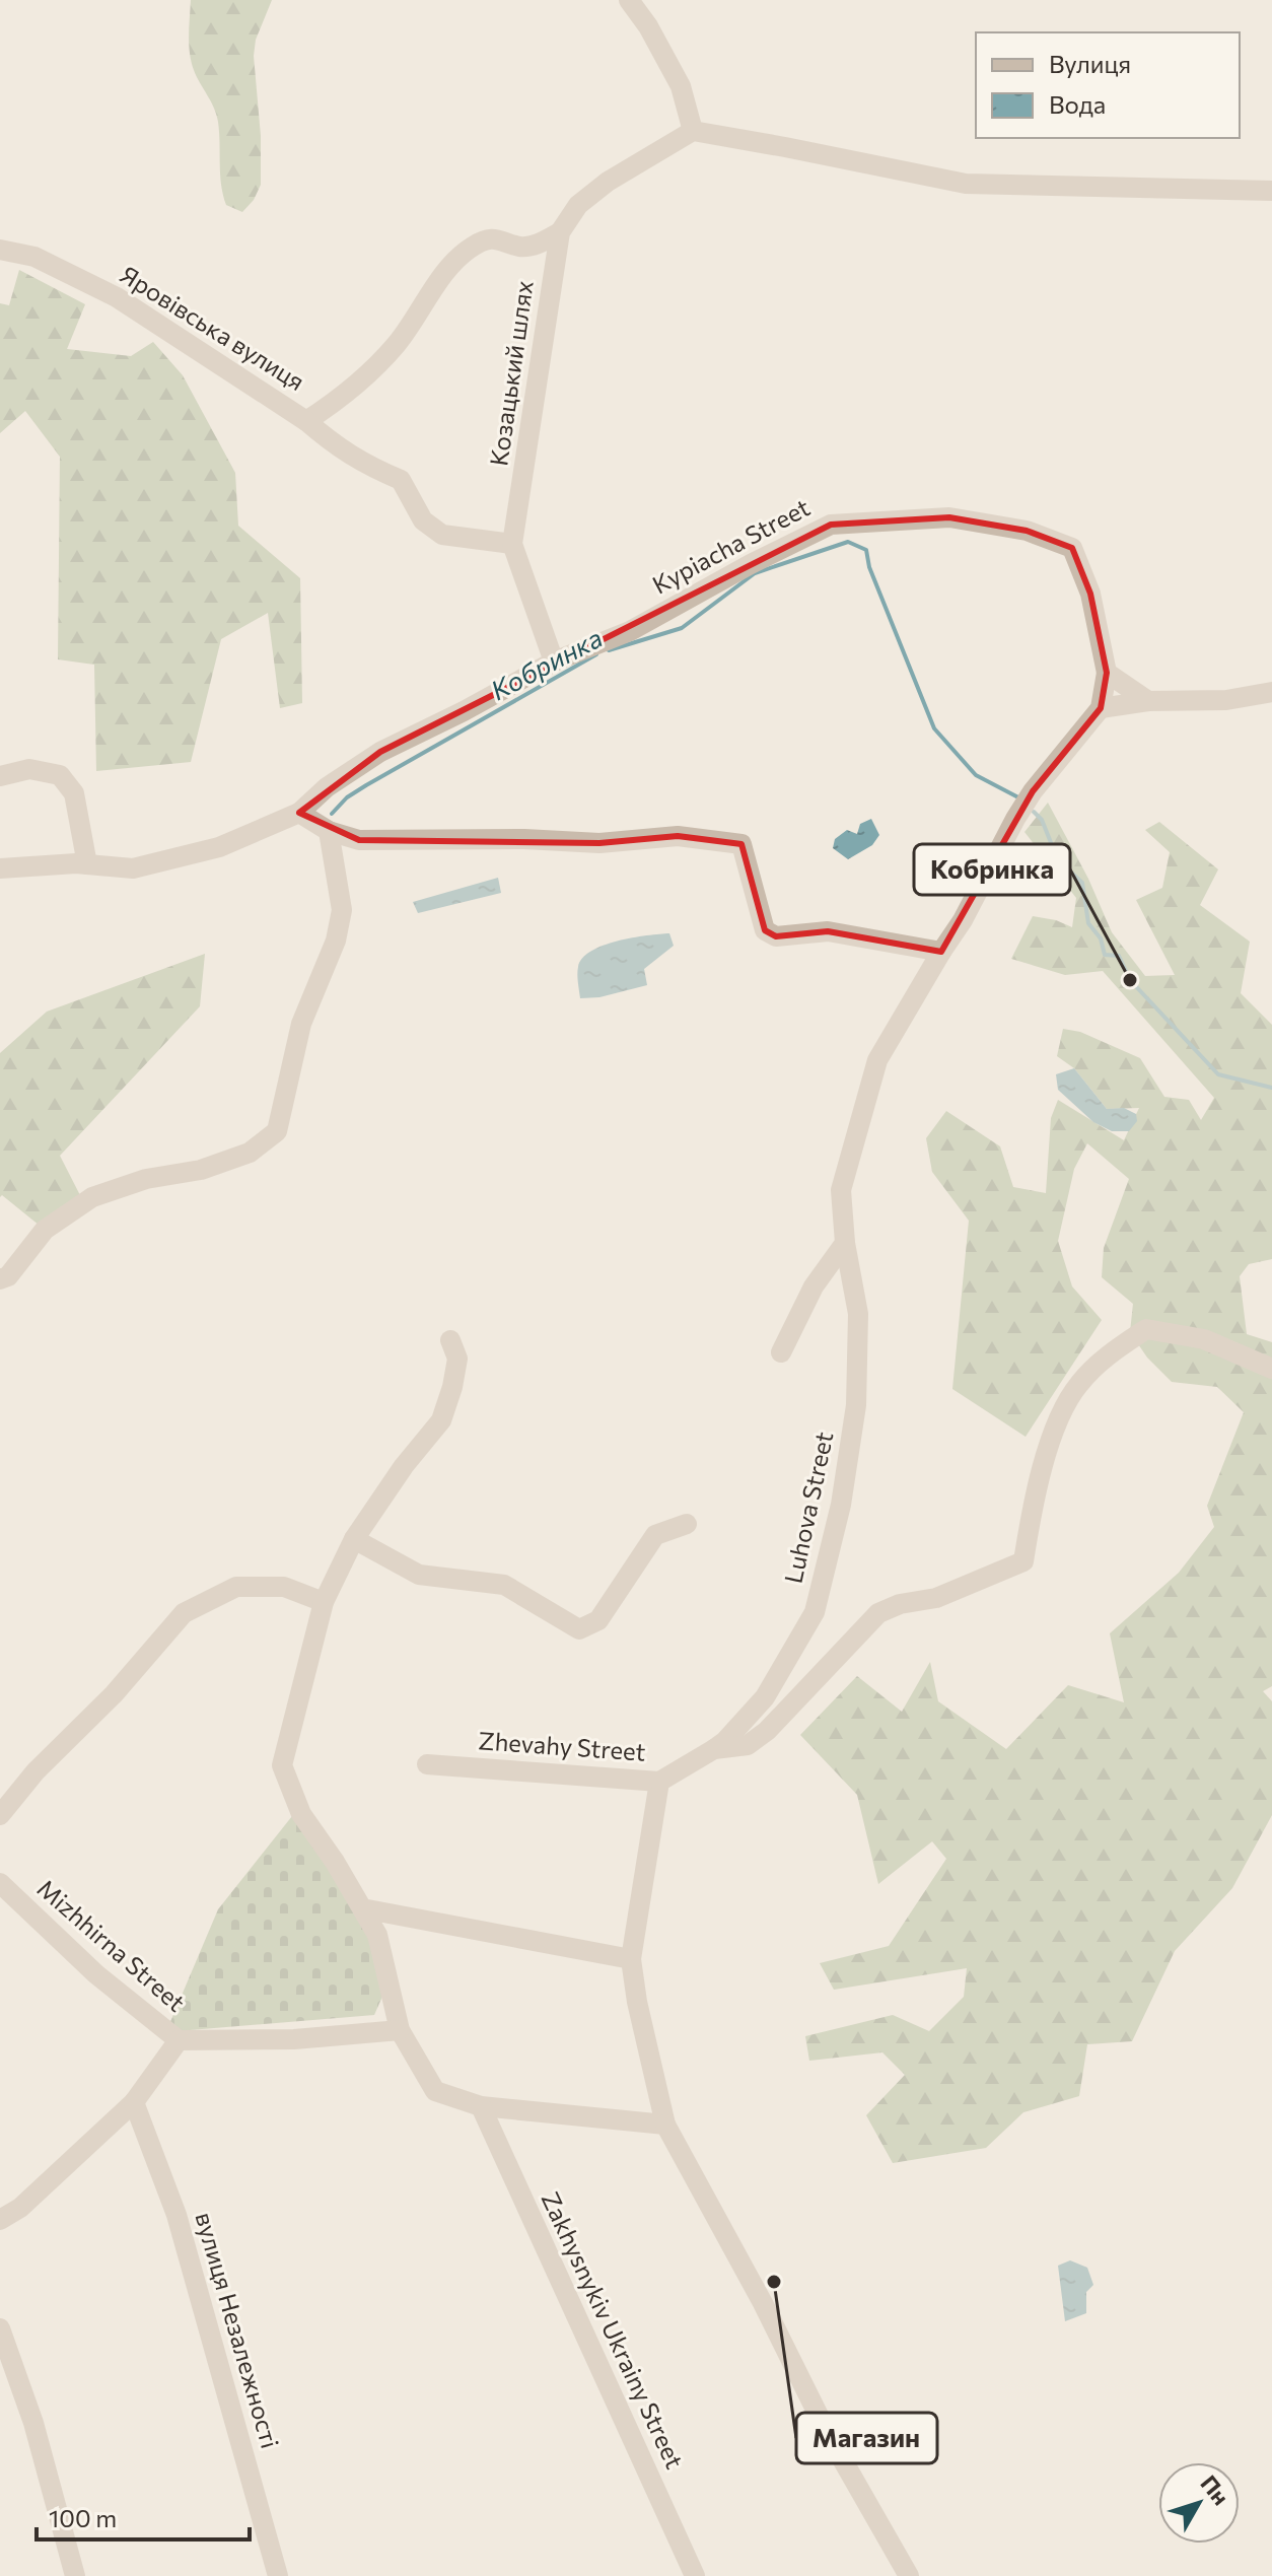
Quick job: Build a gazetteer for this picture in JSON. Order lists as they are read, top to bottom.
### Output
{
  "streets": {
    "street": [
      "Яровівська вулиця",
      "Козацький шлях",
      "Kypiacha Street",
      "Luhova Street",
      "Zhevahy Street",
      "Mizhhirna Street",
      "вулиця Незалежності",
      "Zakhysnykiv Ukrainy Street"
    ]
  },
  "crossings": [
    ["Яровівська вулиця", "Козацький шлях"],
    ["Козацький шлях", "Kypiacha Street"],
    ["Luhova Street", "Zhevahy Street"],
    ["Mizhhirna Street", "вулиця Незалежності"]
  ],
  "water": ["Кобринка"],
  "places": ["Кобринка", "Магазин"],
  "legend": ["Вулиця", "Вода"],
  "scale_bar": "100 m",
  "north": "top right"
}
